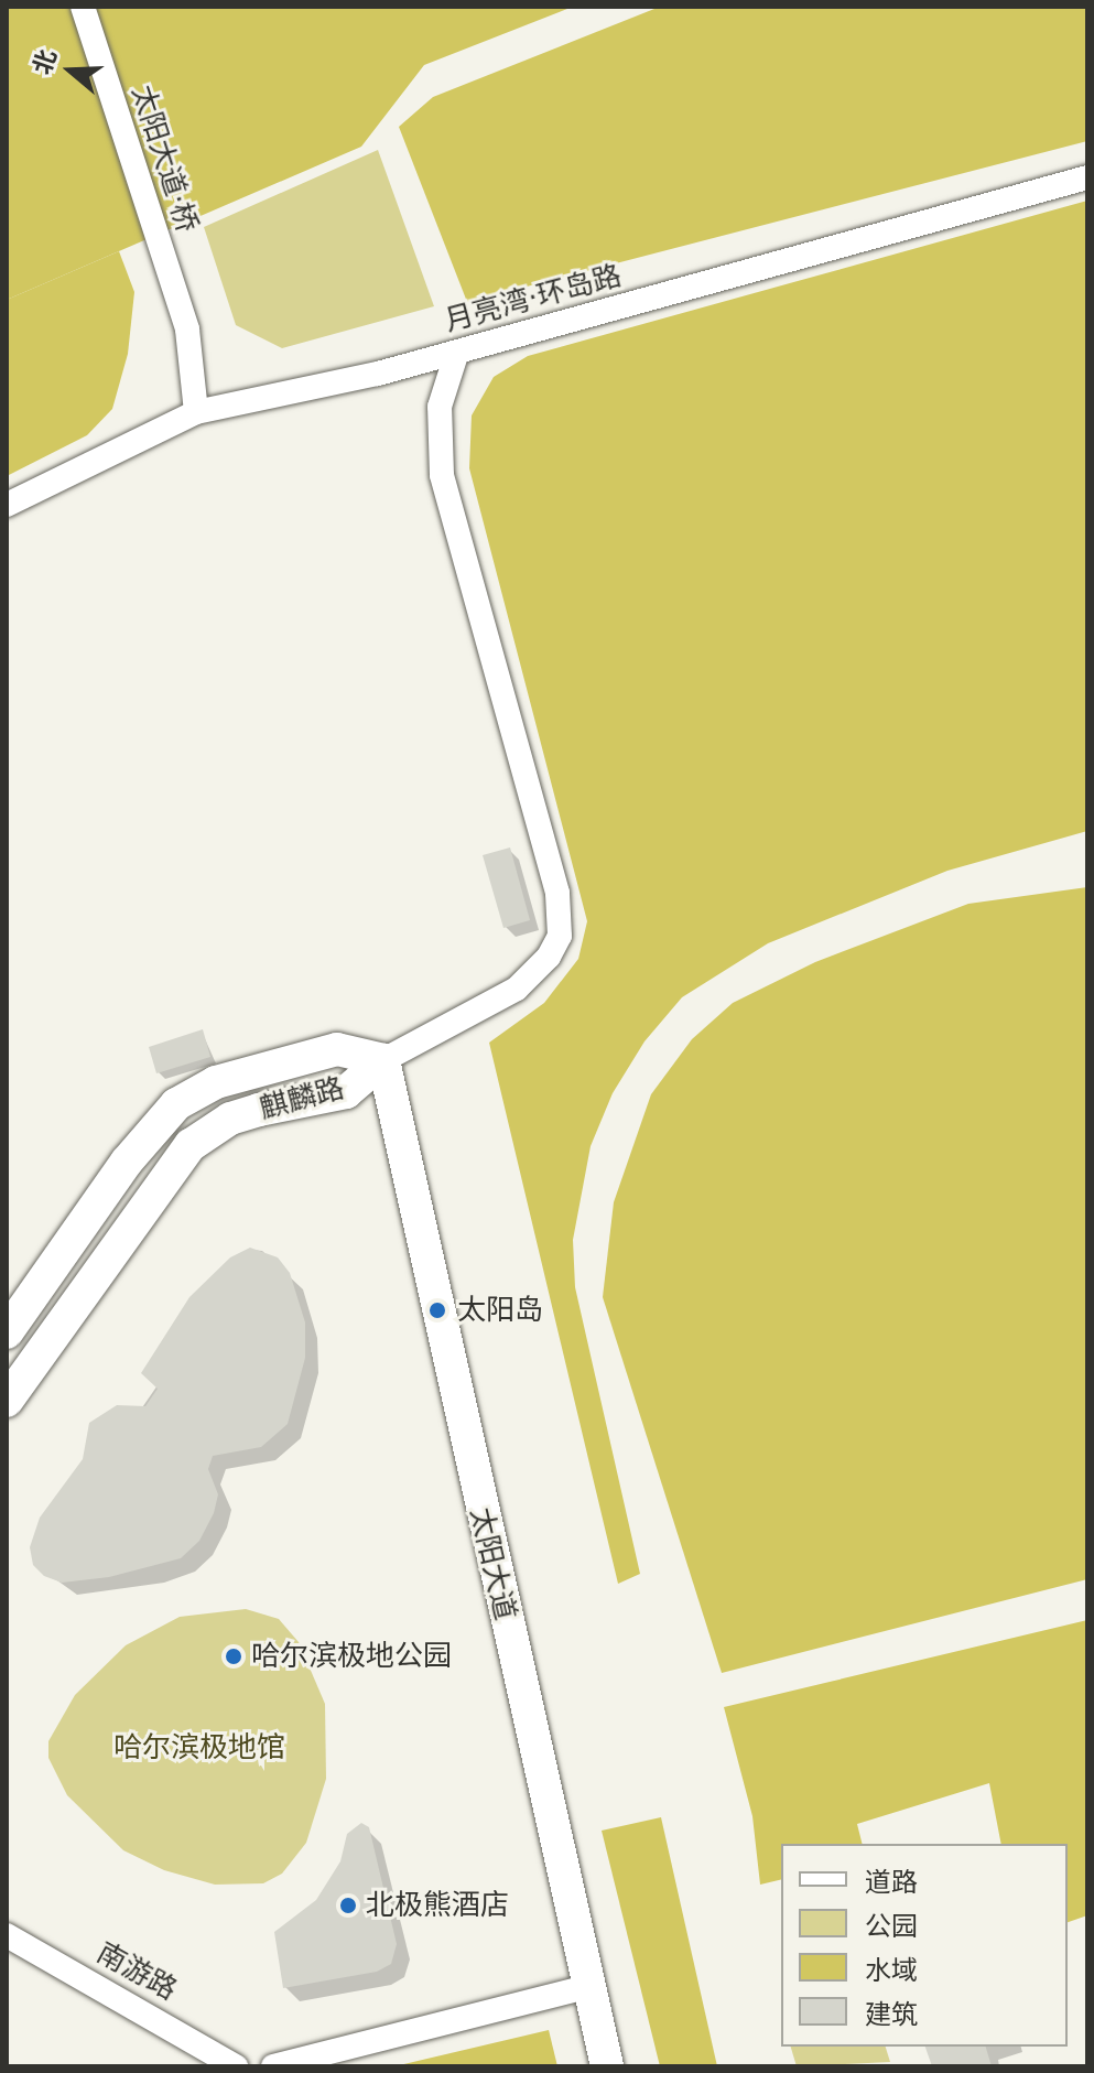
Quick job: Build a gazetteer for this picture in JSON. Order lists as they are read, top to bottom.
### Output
{
  "streets": {
    "main road": ["麒麟路", "太阳大道"],
    "street": ["太阳大道·桥", "月亮湾·环岛路", "南游路"]
  },
  "crossings": [
    ["太阳大道·桥", "月亮湾·环岛路"],
    ["麒麟路", "太阳大道"]
  ],
  "parks": ["哈尔滨极地馆"],
  "places": ["太阳岛", "哈尔滨极地公园", "北极熊酒店"],
  "legend": [
    "道路",
    "公园",
    "水域",
    "建筑"
  ],
  "north": "left"
}
